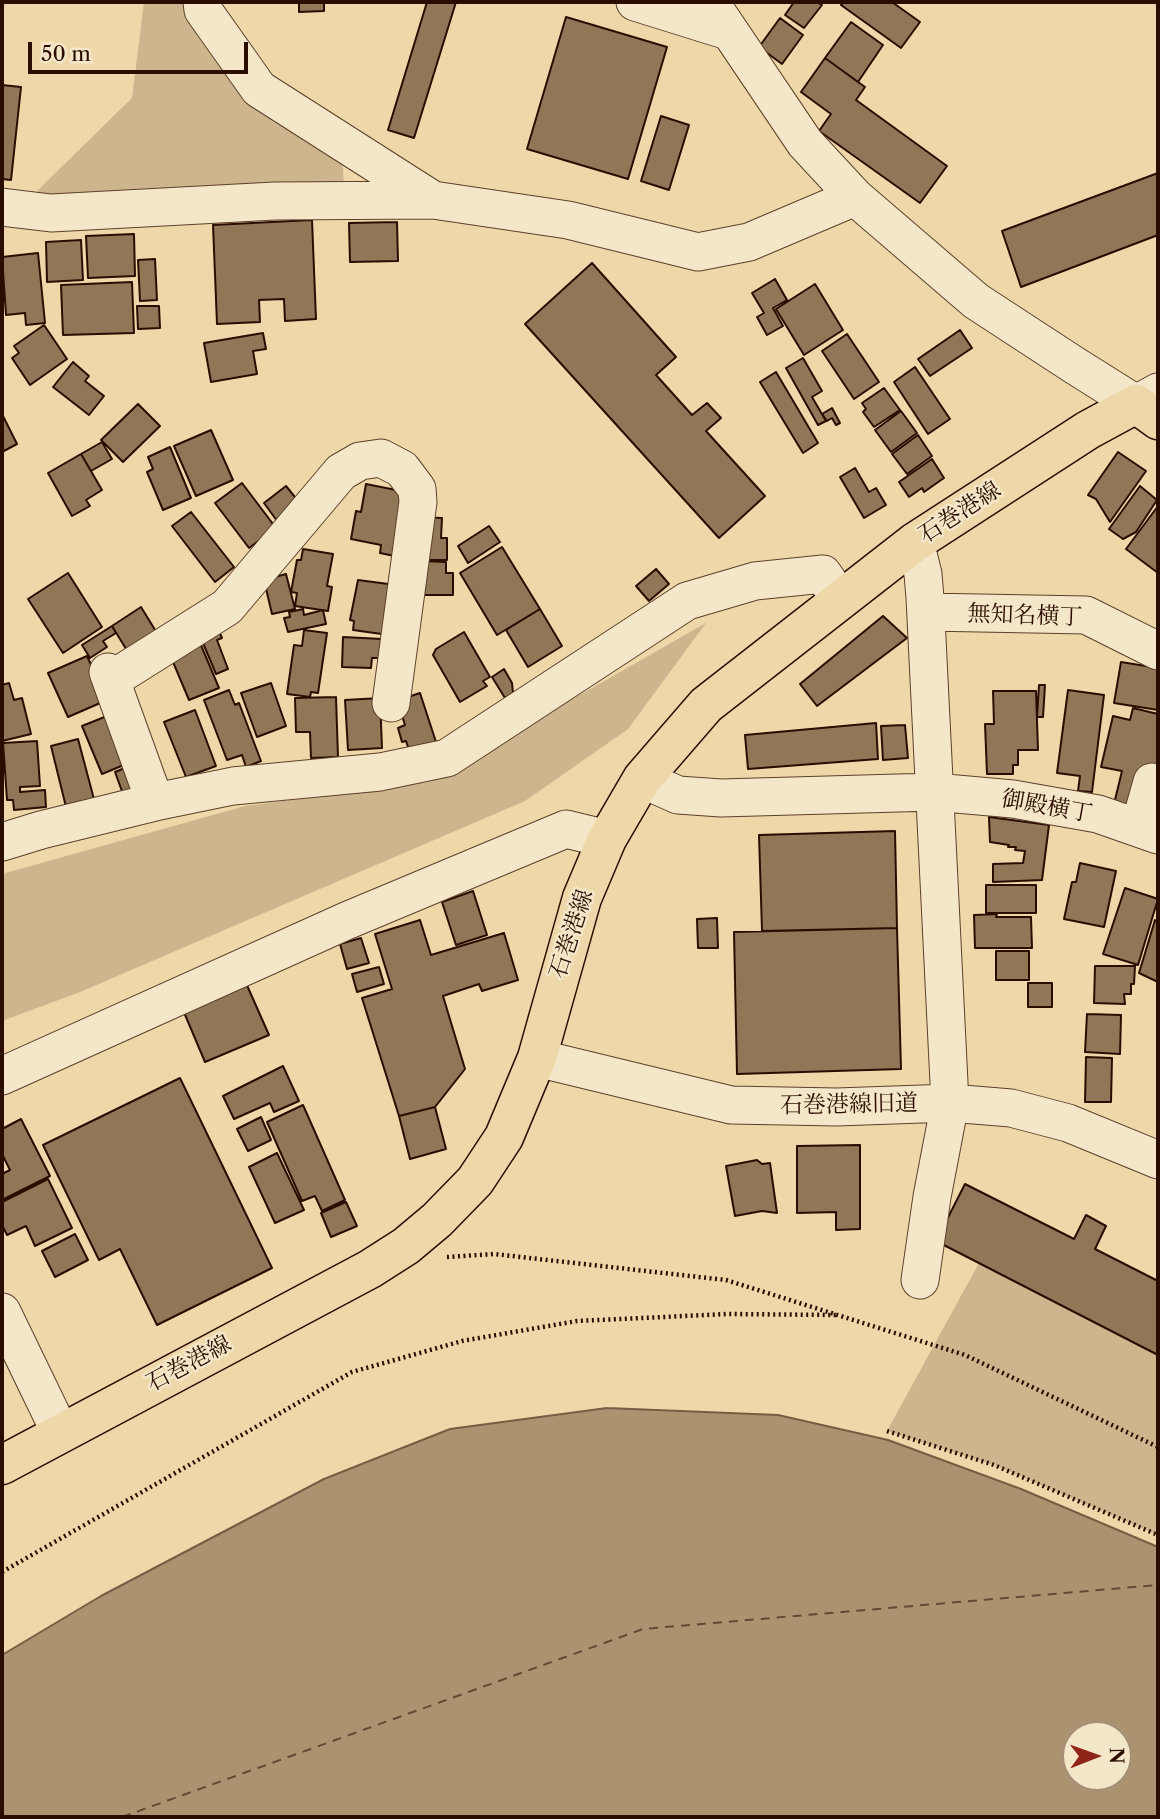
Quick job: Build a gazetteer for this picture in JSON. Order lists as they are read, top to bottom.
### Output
{
  "streets": {
    "main road": ["石巻港線"],
    "street": ["無知名横丁", "御殿横丁", "石巻港線旧道"]
  },
  "crossings": [
    ["石巻港線", "御殿横丁"],
    ["石巻港線", "石巻港線旧道"]
  ],
  "scale_bar": "50 m",
  "north": "right"
}
